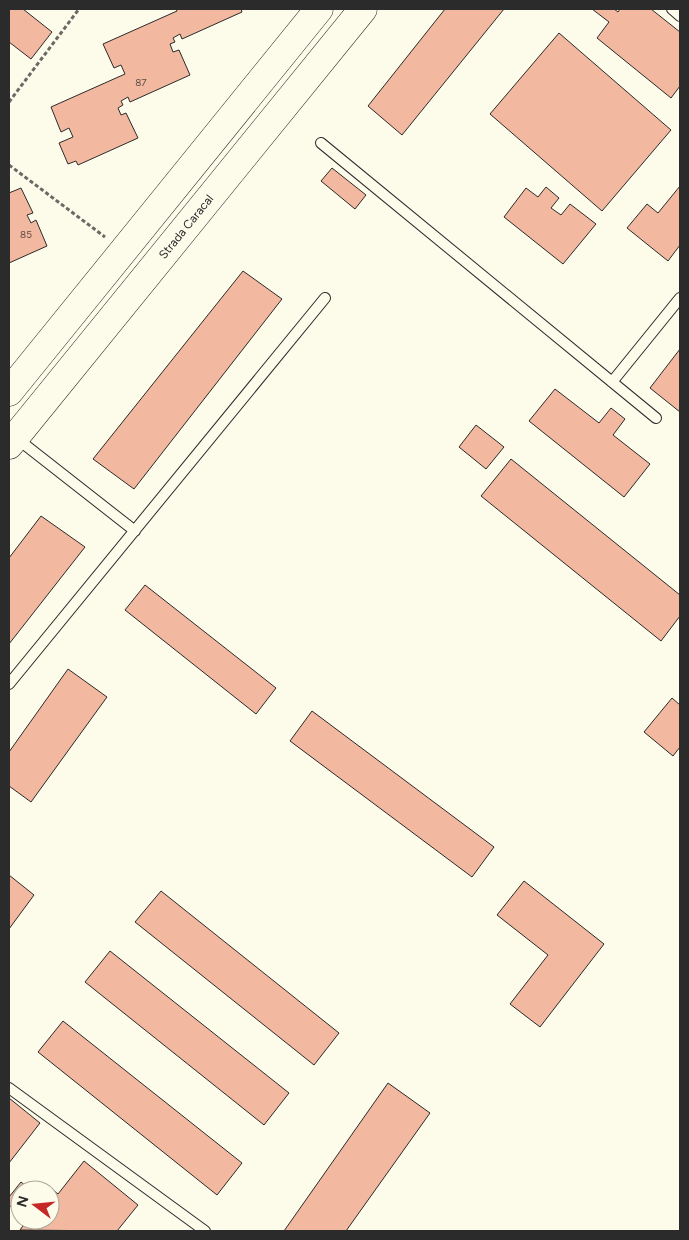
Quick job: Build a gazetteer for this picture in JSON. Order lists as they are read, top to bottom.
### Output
{
  "streets": {
    "main road": ["Strada Caracal"]
  },
  "house_numbers": ["87", "85"],
  "north": "left"
}
